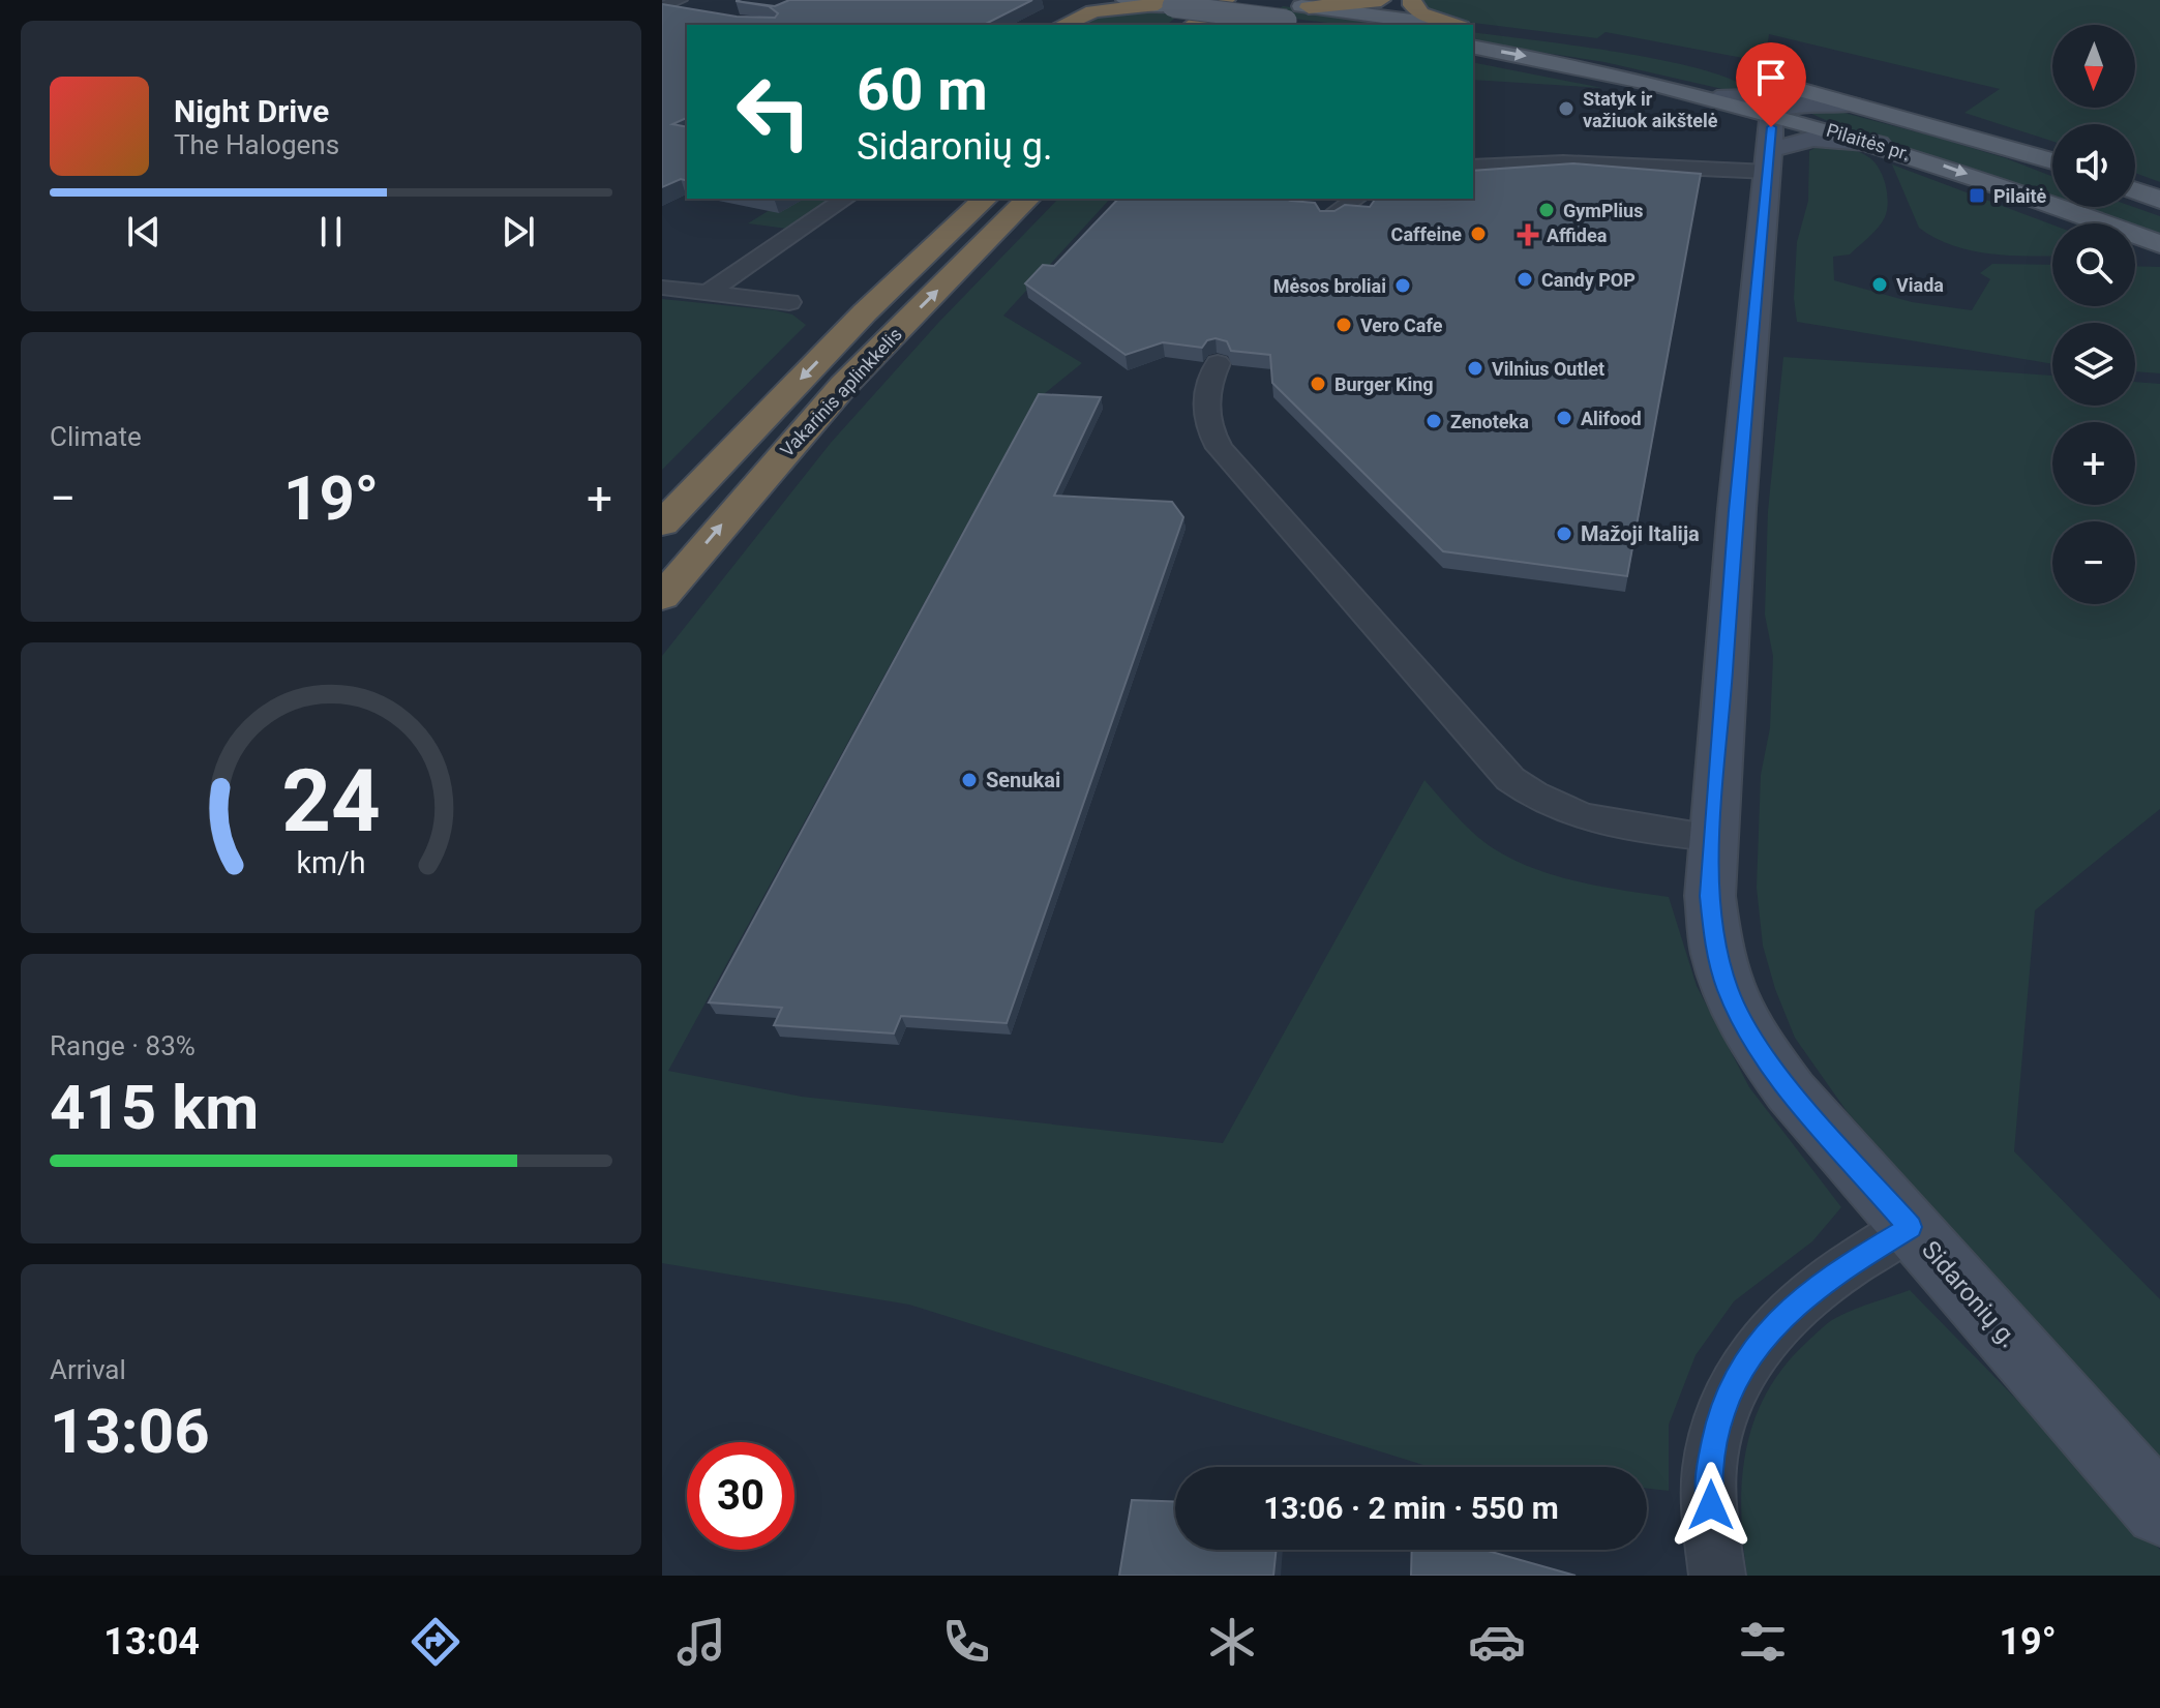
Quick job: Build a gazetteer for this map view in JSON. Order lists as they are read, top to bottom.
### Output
{
  "streets": {
    "highway": ["Vakarinis aplinkkelis"],
    "main road": ["Pilaitės pr.", "Sidaronių g."]
  },
  "crossings": [
    ["Pilaitės pr.", "Sidaronių g."]
  ],
  "places": {
    "other": [
      "Statyk ir važiuok aikštelė",
      "GymPlius",
      "Caffeine",
      "Candy POP",
      "Viada",
      "Mėsos broliai",
      "Vero Cafe",
      "Vilnius Outlet",
      "Burger King",
      "Alifood",
      "Zenoteka",
      "Mažoji Italija",
      "Senukai"
    ],
    "transit": ["Pilaitė"],
    "health": ["Affidea"]
  },
  "north": "bottom",
  "page": {
    "map_buttons": ["+", "−"],
    "turn": ["60 m", "Sidaronių g."],
    "song": ["Night Drive", "The Halogens"],
    "tile": [
      "Climate",
      ["Range · 83%", "415 km"],
      ["Arrival", "13:06"]
    ],
    "heat": ["−", "19°", "+"],
    "limit": "30",
    "trip": "13:06 · 2 min · 550 m",
    "tabs": ["13:04", "19°"],
    "gauge": ["24", "km/h"]
  }
}
